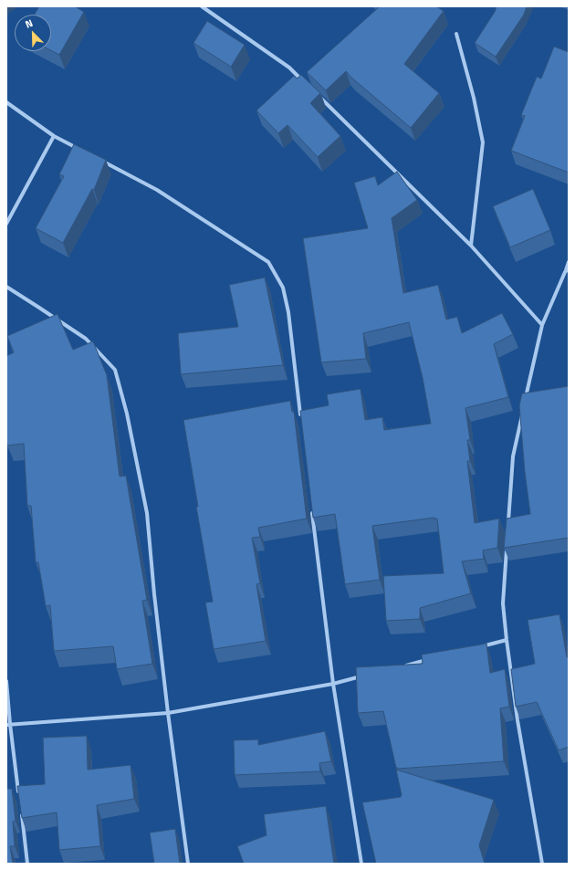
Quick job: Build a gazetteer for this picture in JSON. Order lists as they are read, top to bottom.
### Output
{
  "north": "top left"
}
